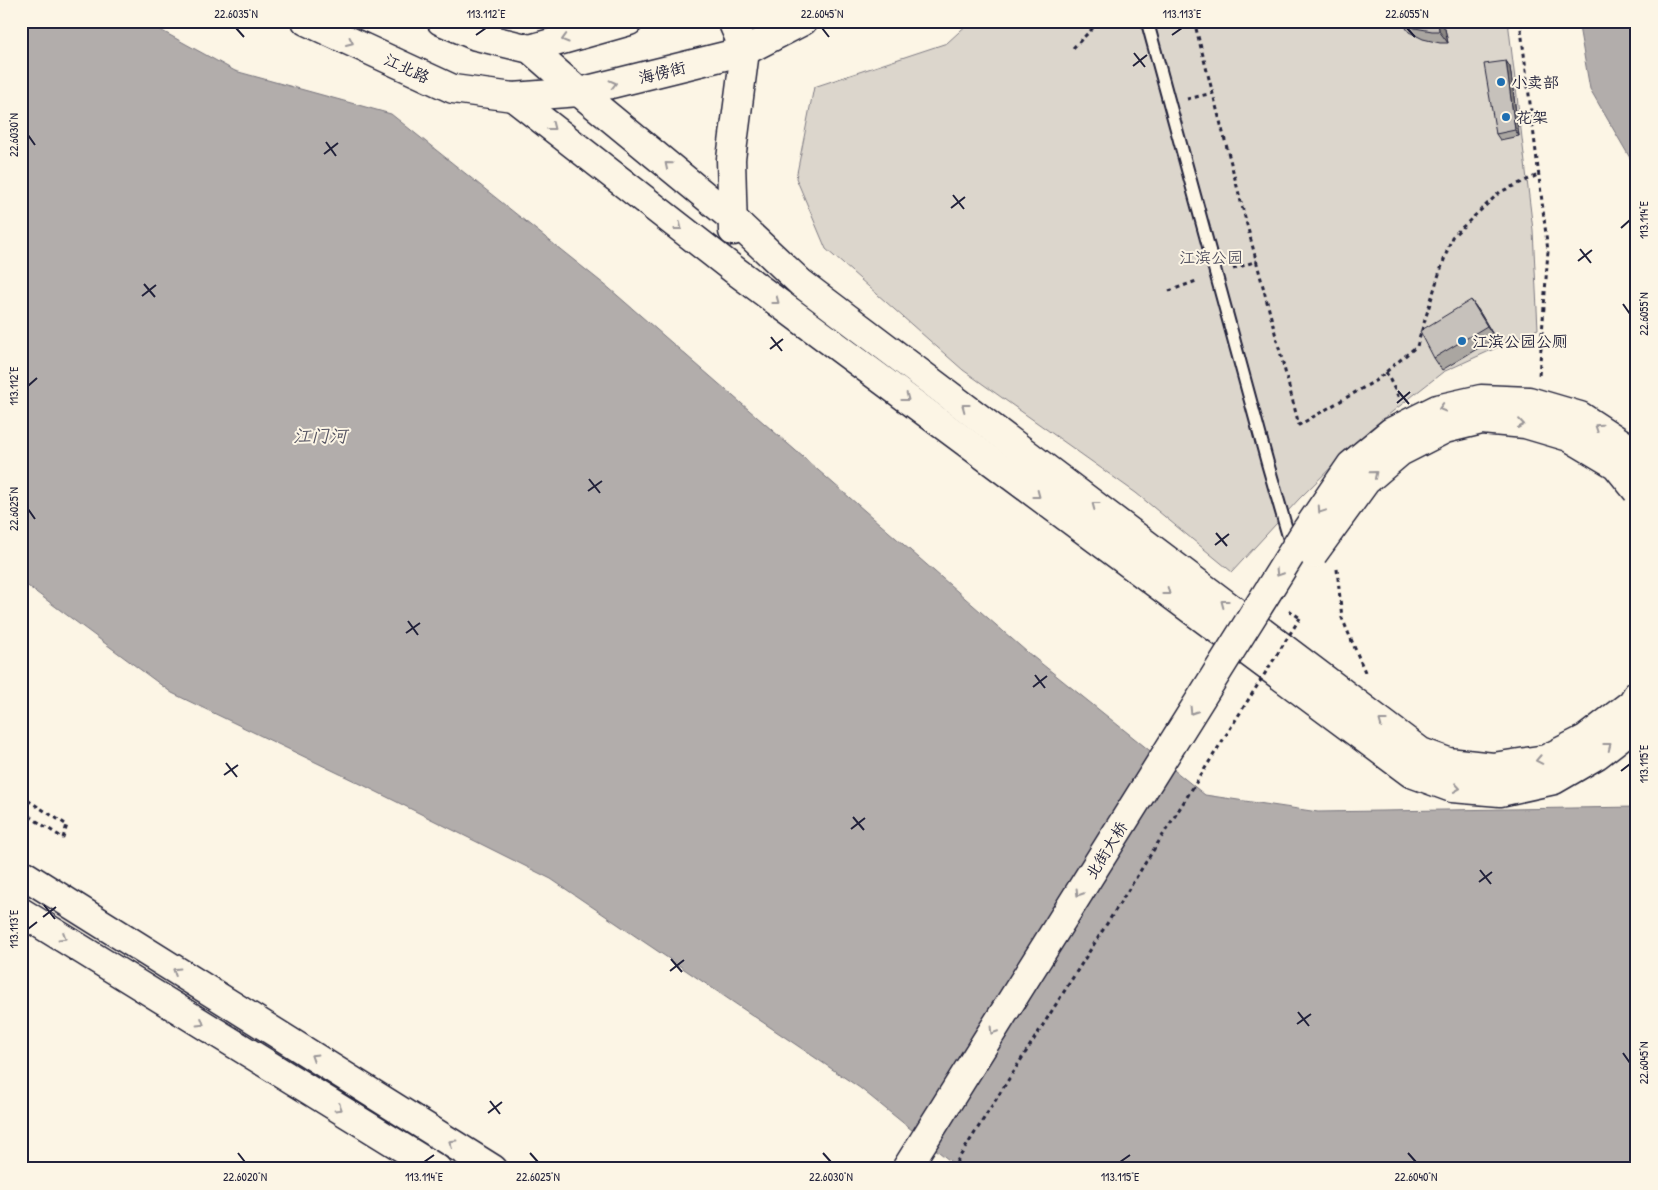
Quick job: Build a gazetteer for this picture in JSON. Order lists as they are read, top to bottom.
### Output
{
  "streets": {
    "main road": ["江北路", "海傍街", "北街大桥"]
  },
  "crossings": [
    ["江北路", "海傍街"]
  ],
  "water": ["江门河"],
  "parks": ["江滨公园"],
  "places": ["小卖部", "花架", "江滨公园公厕"],
  "coordinates": [
    "22.6035°N",
    "113.112°E",
    "22.6045°N",
    "113.113°E",
    "22.6055°N",
    "22.6030°N",
    "113.114°E",
    "22.6025°N",
    "113.115°E",
    "22.6020°N",
    "22.6040°N"
  ]
}
